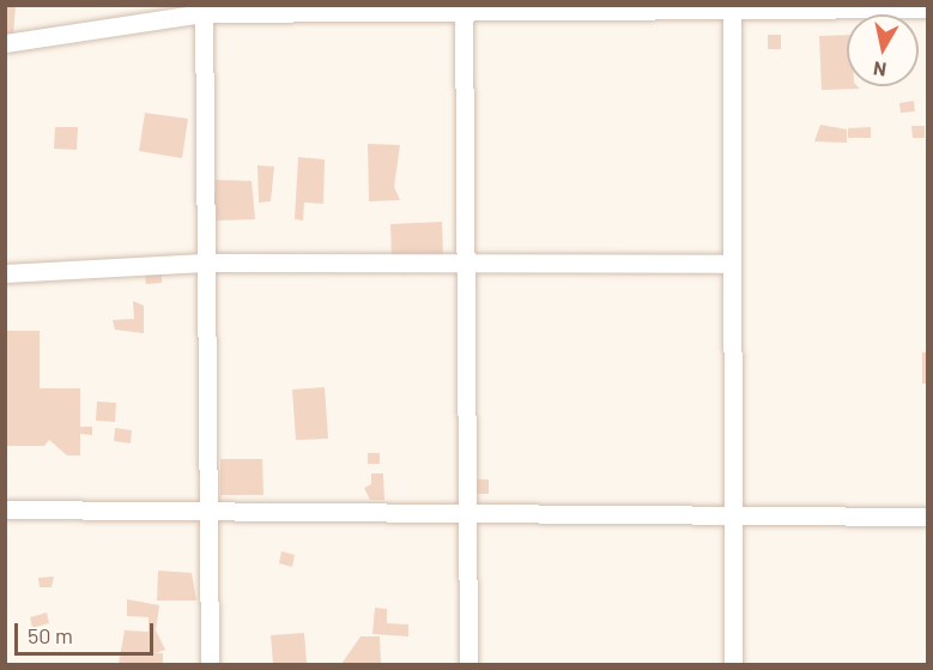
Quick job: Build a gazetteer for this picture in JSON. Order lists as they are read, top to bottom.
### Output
{
  "scale_bar": "50 m",
  "north": "bottom"
}
